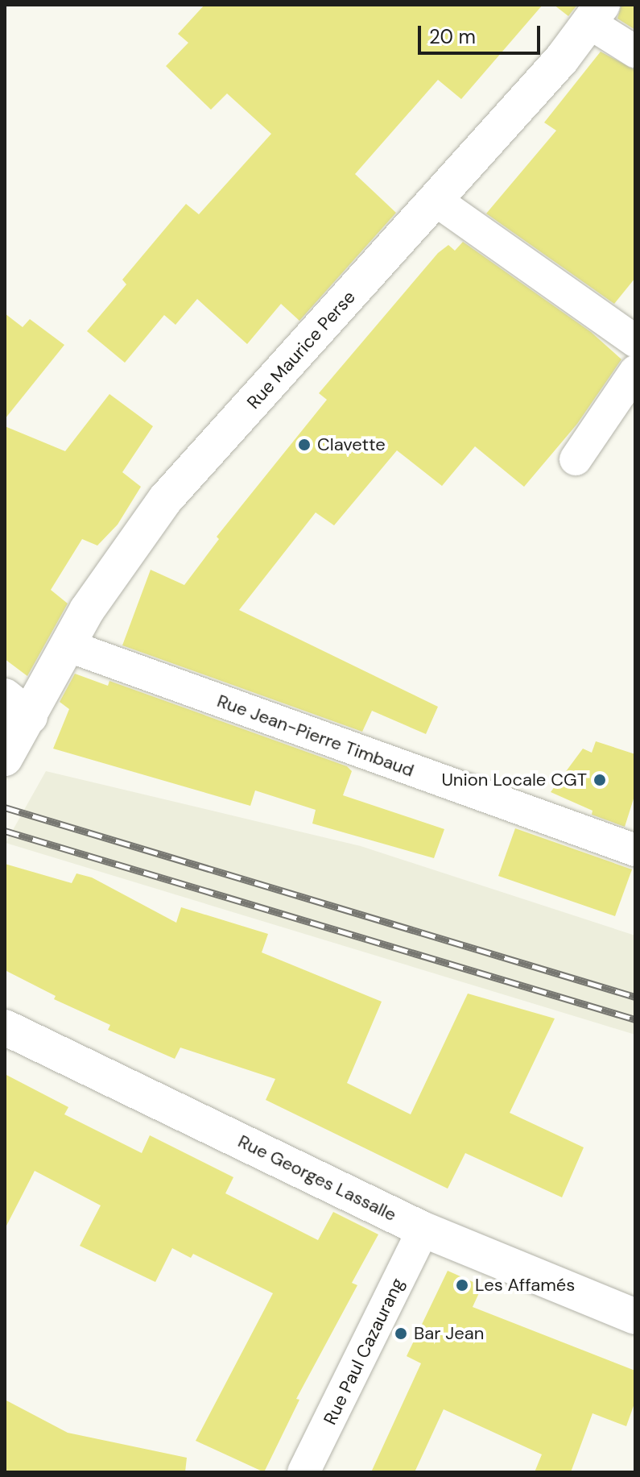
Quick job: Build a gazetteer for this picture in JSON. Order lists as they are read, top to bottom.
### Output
{
  "streets": {
    "street": [
      "Rue Maurice Perse",
      "Rue Jean-Pierre Timbaud",
      "Rue Georges Lassalle",
      "Rue Paul Cazaurang"
    ]
  },
  "crossings": [
    ["Rue Maurice Perse", "Rue Jean-Pierre Timbaud"],
    ["Rue Georges Lassalle", "Rue Paul Cazaurang"]
  ],
  "places": [
    "Clavette",
    "Union Locale CGT",
    "Les Affamés",
    "Bar Jean"
  ],
  "scale_bar": "20 m"
}
